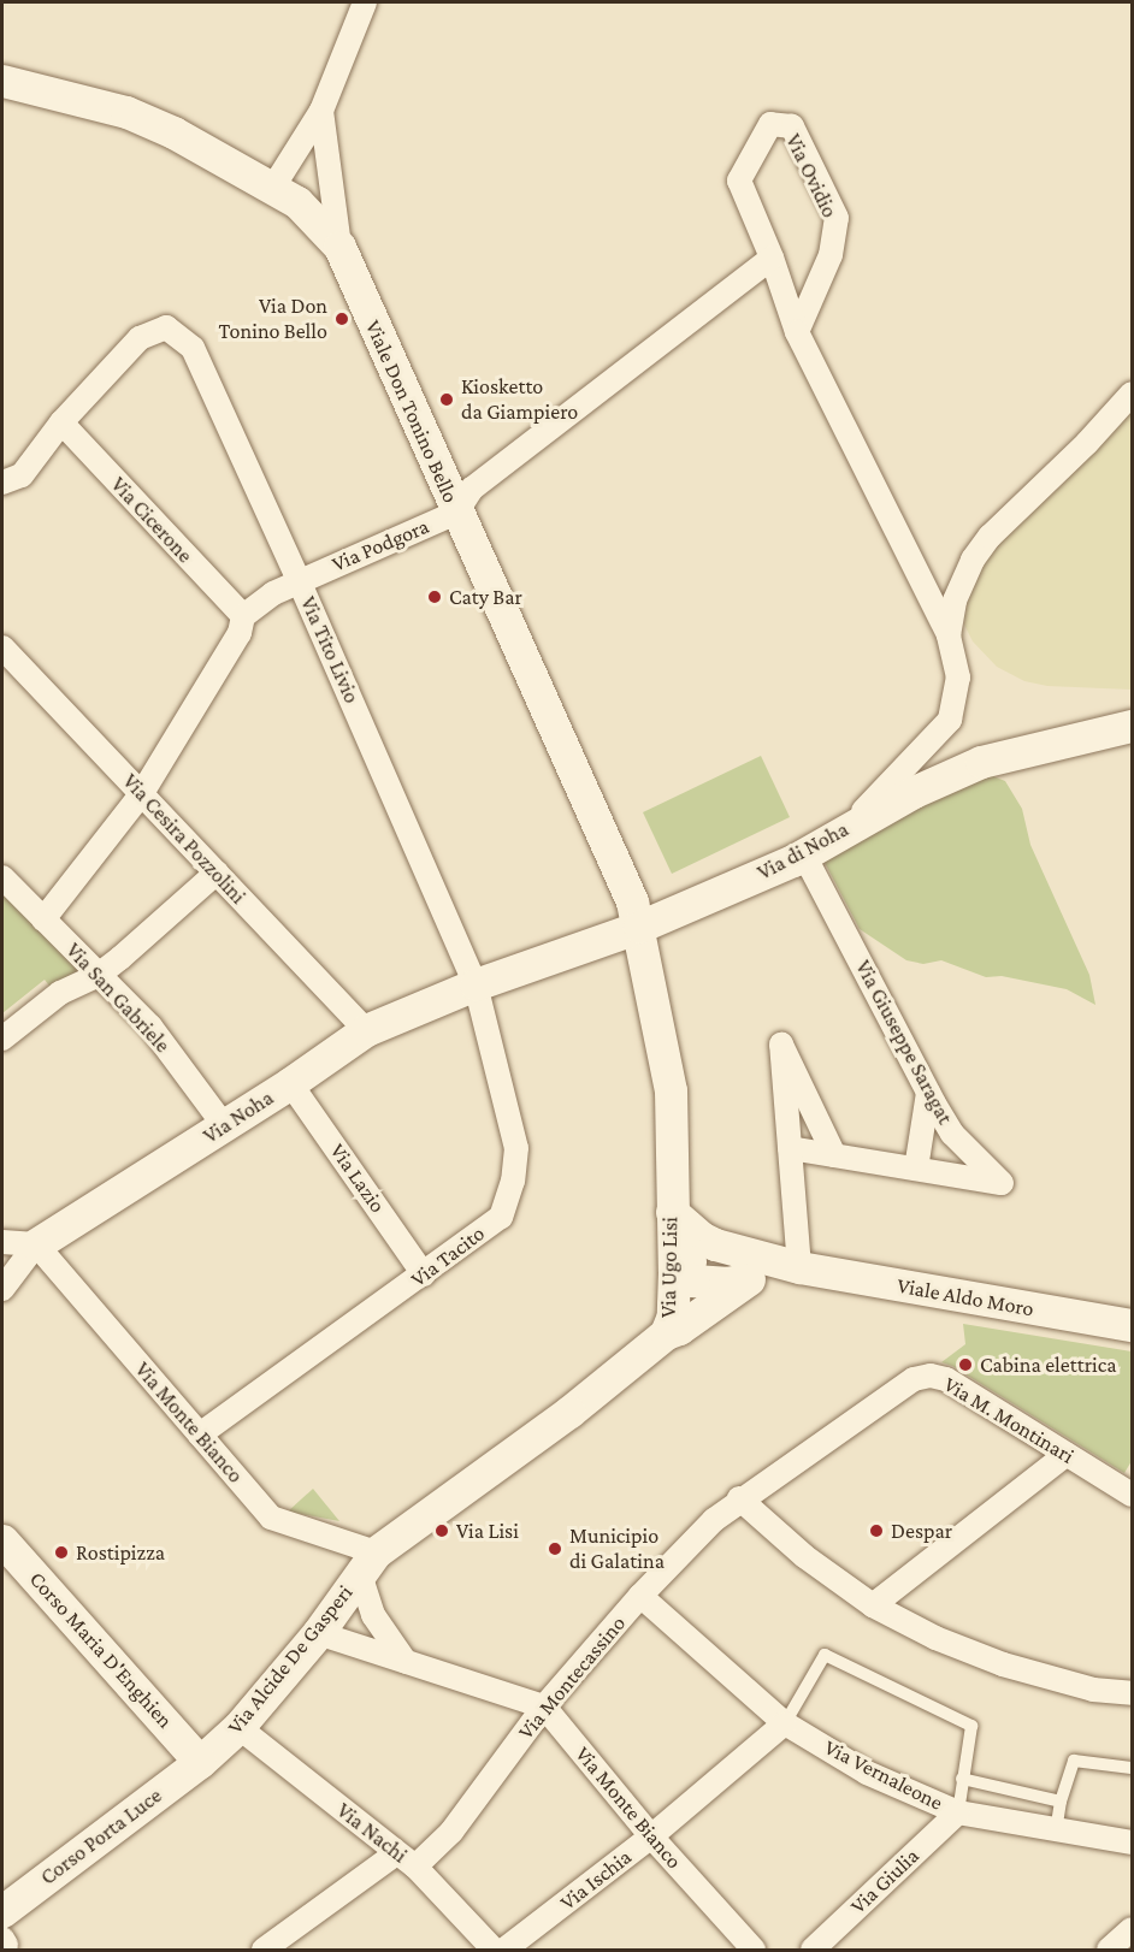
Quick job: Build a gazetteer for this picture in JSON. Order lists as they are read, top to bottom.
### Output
{
  "streets": {
    "main road": [
      "Viale Don Tonino Bello",
      "Via di Noha",
      "Via Noha",
      "Via Ugo Lisi",
      "Viale Aldo Moro",
      "Corso Maria D'Enghien",
      "Via Alcide De Gasperi",
      "Corso Porta Luce"
    ],
    "street": [
      "Via Ovidio",
      "Via Cicerone",
      "Via Podgora",
      "Via Tito Livio",
      "Via Cesira Pozzolini",
      "Via San Gabriele",
      "Via Giuseppe Saragat",
      "Via Lazio",
      "Via Tacito",
      "Via M. Montinari",
      "Via Monte Bianco",
      "Via Montecassino",
      "Via Vernaleone",
      "Via Nachi",
      "Via Ischia",
      "Via Giulia"
    ]
  },
  "crossings": [
    ["Via Ovidio", "Via Podgora"],
    ["Viale Don Tonino Bello", "Via Podgora"],
    ["Viale Don Tonino Bello", "Via di Noha"],
    ["Viale Don Tonino Bello", "Via Ugo Lisi"],
    ["Via Cicerone", "Via Podgora"],
    ["Via Cicerone", "Via Tito Livio"],
    ["Via Podgora", "Via Tito Livio"],
    ["Via Tito Livio", "Via di Noha"],
    ["Via Tito Livio", "Via Noha"],
    ["Via Tito Livio", "Via Tacito"],
    ["Via Cesira Pozzolini", "Via Noha"],
    ["Via di Noha", "Via Giuseppe Saragat"],
    ["Via di Noha", "Via Noha"],
    ["Via di Noha", "Via Tacito"],
    ["Via di Noha", "Via Ugo Lisi"],
    ["Via San Gabriele", "Via Noha"],
    ["Via Noha", "Via Lazio"],
    ["Via Noha", "Via Tacito"],
    ["Via Noha", "Via Monte Bianco"],
    ["Via Lazio", "Via Tacito"],
    ["Via Tacito", "Via Monte Bianco"],
    ["Via Ugo Lisi", "Viale Aldo Moro"],
    ["Via Ugo Lisi", "Via Monte Bianco"],
    ["Via Ugo Lisi", "Via Alcide De Gasperi"],
    ["Via M. Montinari", "Via Montecassino"],
    ["Via Monte Bianco", "Via Alcide De Gasperi"],
    ["Via Monte Bianco", "Via Montecassino"],
    ["Via Monte Bianco", "Via Ischia"],
    ["Corso Maria D'Enghien", "Via Alcide De Gasperi"],
    ["Corso Maria D'Enghien", "Corso Porta Luce"],
    ["Via Alcide De Gasperi", "Via Nachi"],
    ["Via Alcide De Gasperi", "Corso Porta Luce"],
    ["Via Montecassino", "Via Vernaleone"],
    ["Via Montecassino", "Via Nachi"],
    ["Via Vernaleone", "Via Ischia"],
    ["Via Vernaleone", "Via Giulia"]
  ],
  "places": [
    "Via Don Tonino Bello",
    "Kiosketto da Giampiero",
    "Caty Bar",
    "Cabina elettrica",
    "Via Lisi",
    "Despar",
    "Municipio di Galatina",
    "Rostipizza"
  ]
}
